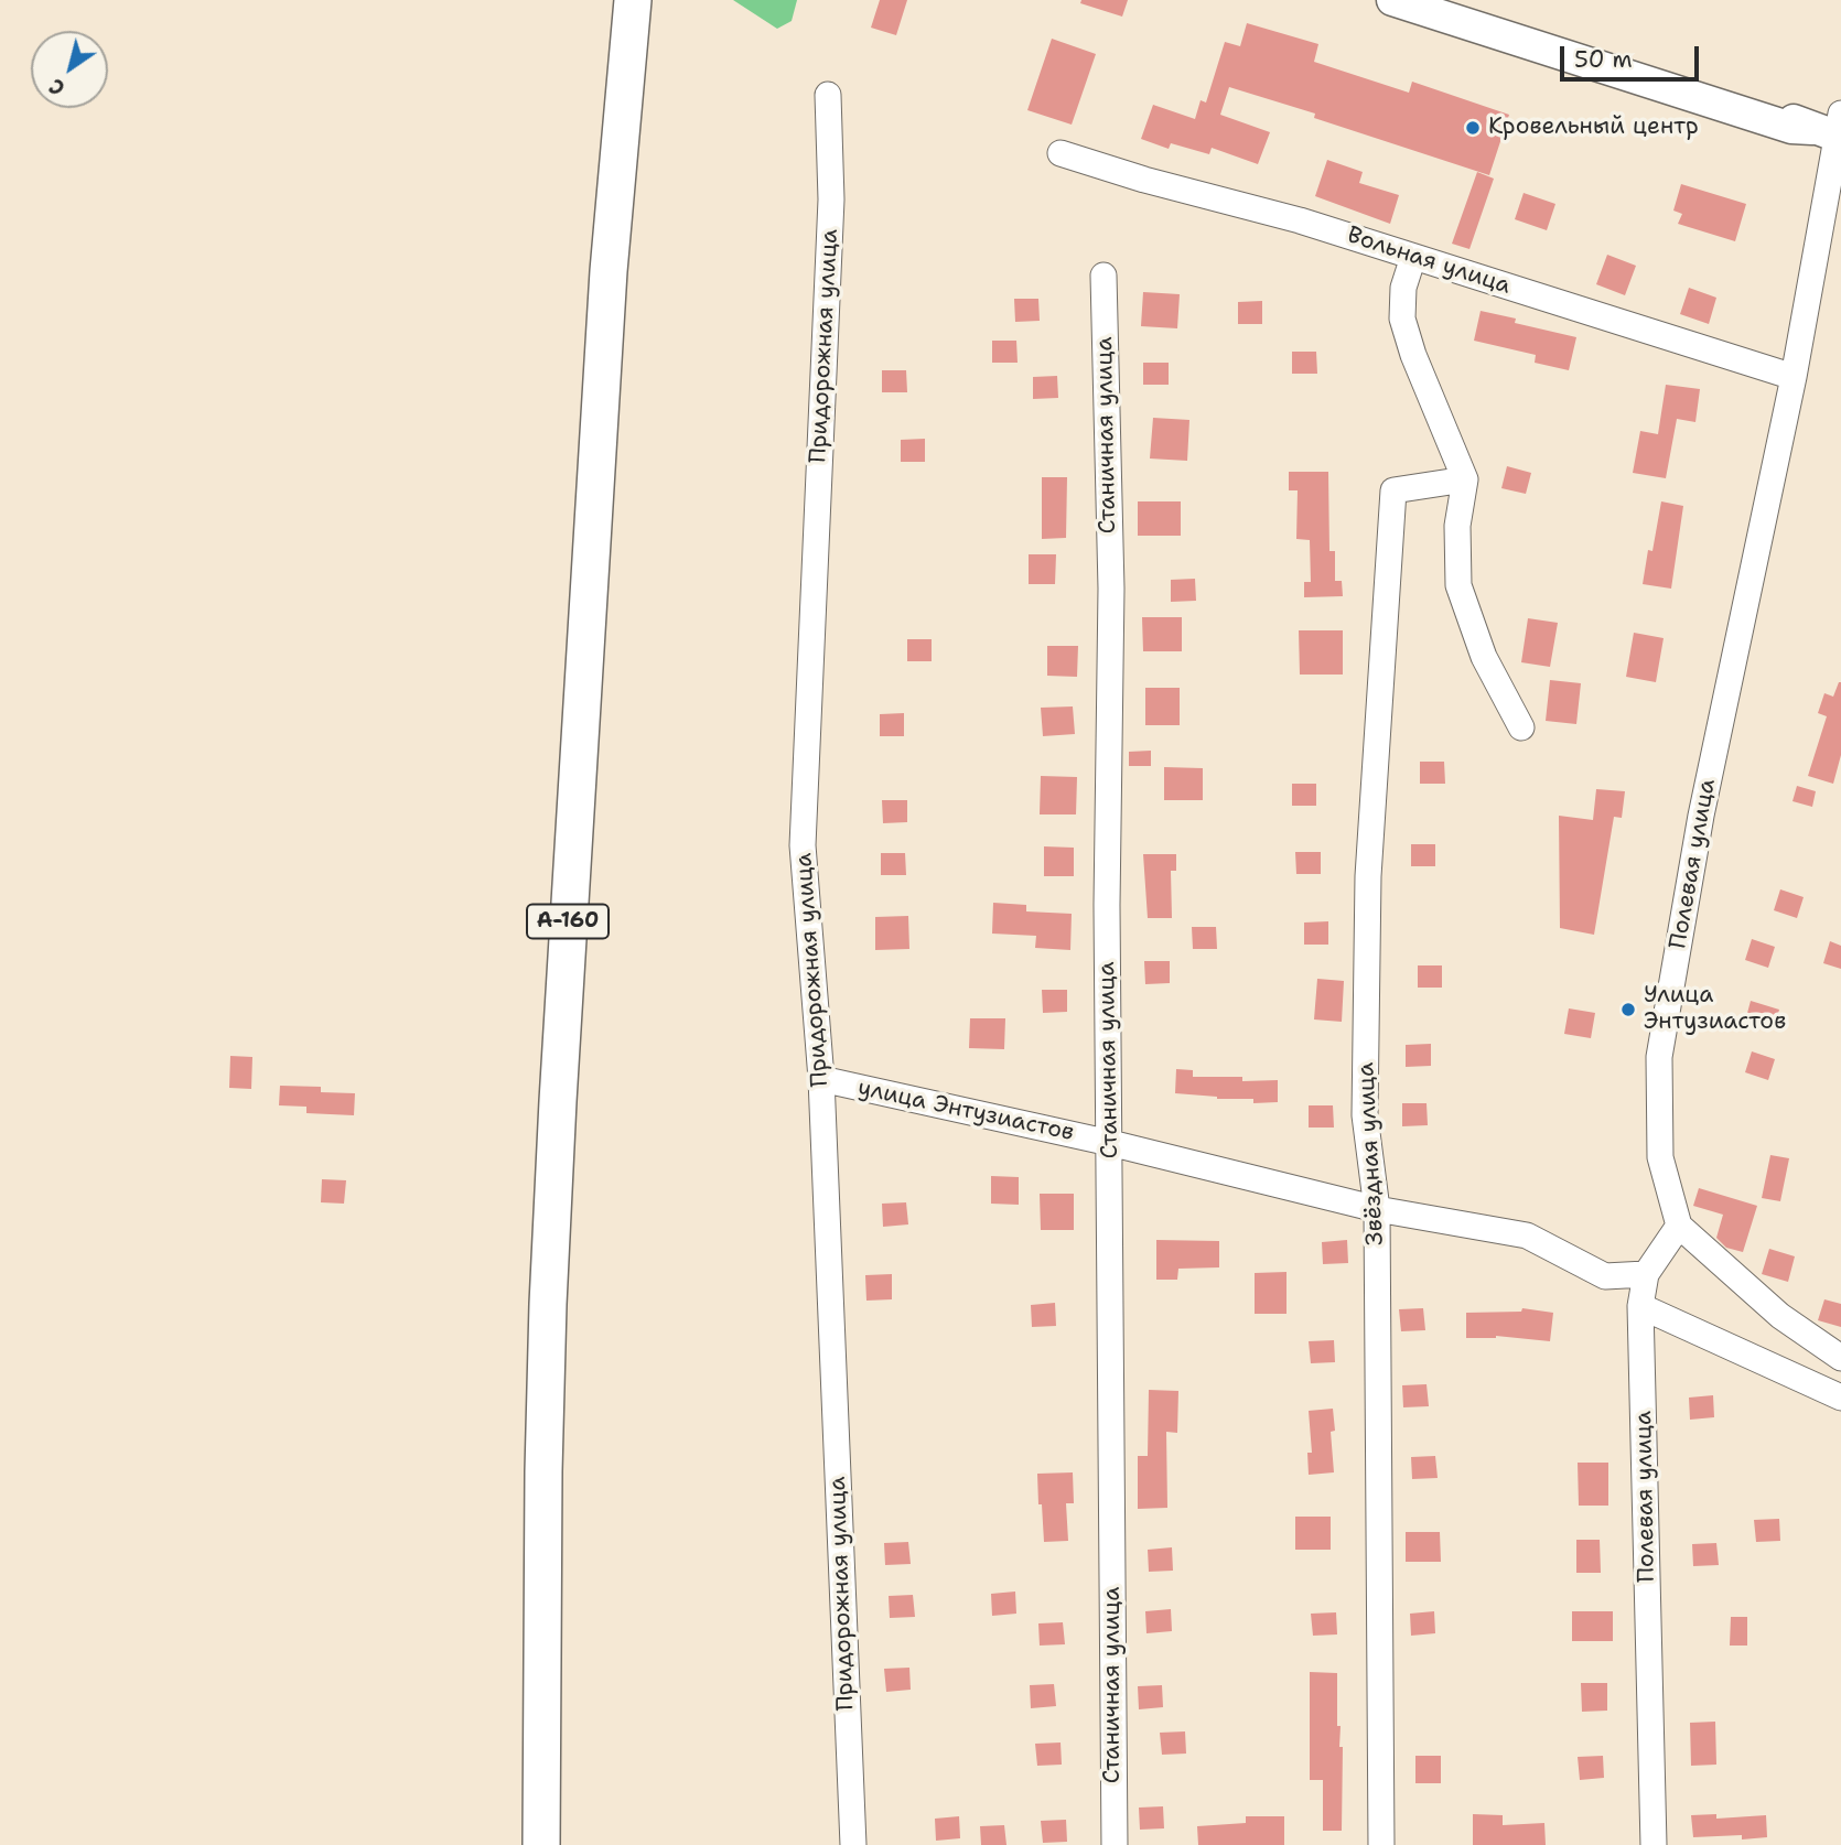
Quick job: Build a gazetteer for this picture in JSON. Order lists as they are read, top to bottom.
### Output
{
  "streets": {
    "highway": ["А-160"],
    "street": [
      "Вольная улица",
      "Придорожная улица",
      "Станичная улица",
      "Полевая улица",
      "улица Энтузиастов",
      "Звёздная улица"
    ]
  },
  "crossings": [
    ["Вольная улица", "Полевая улица"],
    ["Придорожная улица", "улица Энтузиастов"],
    ["Станичная улица", "улица Энтузиастов"],
    ["Полевая улица", "улица Энтузиастов"],
    ["улица Энтузиастов", "Звёздная улица"]
  ],
  "places": ["Кровельный центр", "Улица Энтузиастов"],
  "scale_bar": "50 m",
  "north": "bottom left"
}
